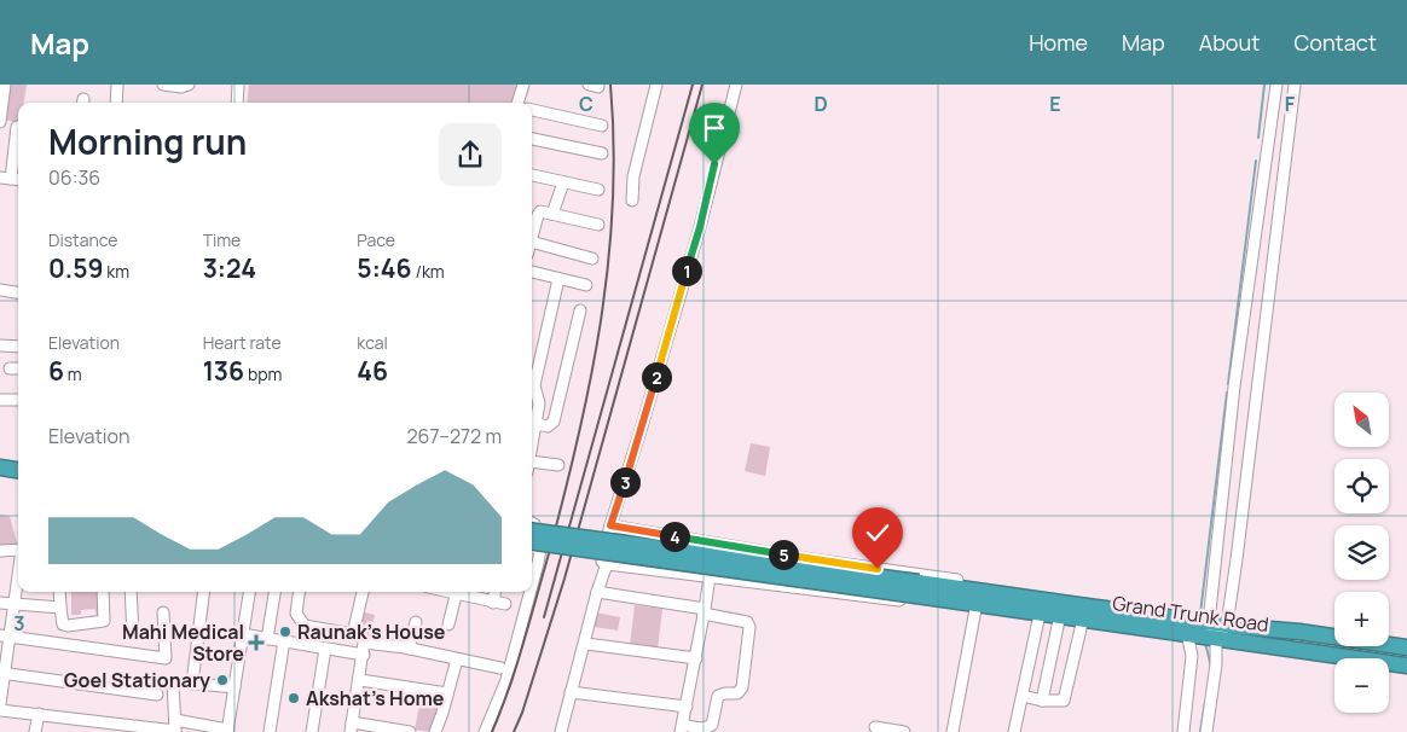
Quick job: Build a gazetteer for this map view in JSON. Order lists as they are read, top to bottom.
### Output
{
  "streets": {
    "highway": ["Grand Trunk Road"]
  },
  "places": {
    "other": ["Raunak's House", "Goel Stationary", "Akshat's Home"],
    "health": ["Mahi Medical Store"]
  },
  "north": "top left",
  "page": {
    "header": "Map",
    "nav": [
      "Home",
      "Map",
      "About",
      "Contact"
    ],
    "heading": ["Morning run", "06:36"],
    "stats": [
      ["Distance", "0.59 km"],
      ["Time", "3:24"],
      ["Pace", "5:46 /km"],
      ["Elevation", "6 m"],
      ["Heart rate", "136 bpm"],
      ["kcal", "46"]
    ],
    "pins": [
      "1",
      "2",
      "3",
      "4",
      "5"
    ],
    "map_buttons": ["+", "−"],
    "chart": ["Elevation", "267–272 m"]
  },
  "grid": {
    "columns": [
      "C",
      "D",
      "E",
      "F"
    ],
    "rows": ["3"]
  }
}
